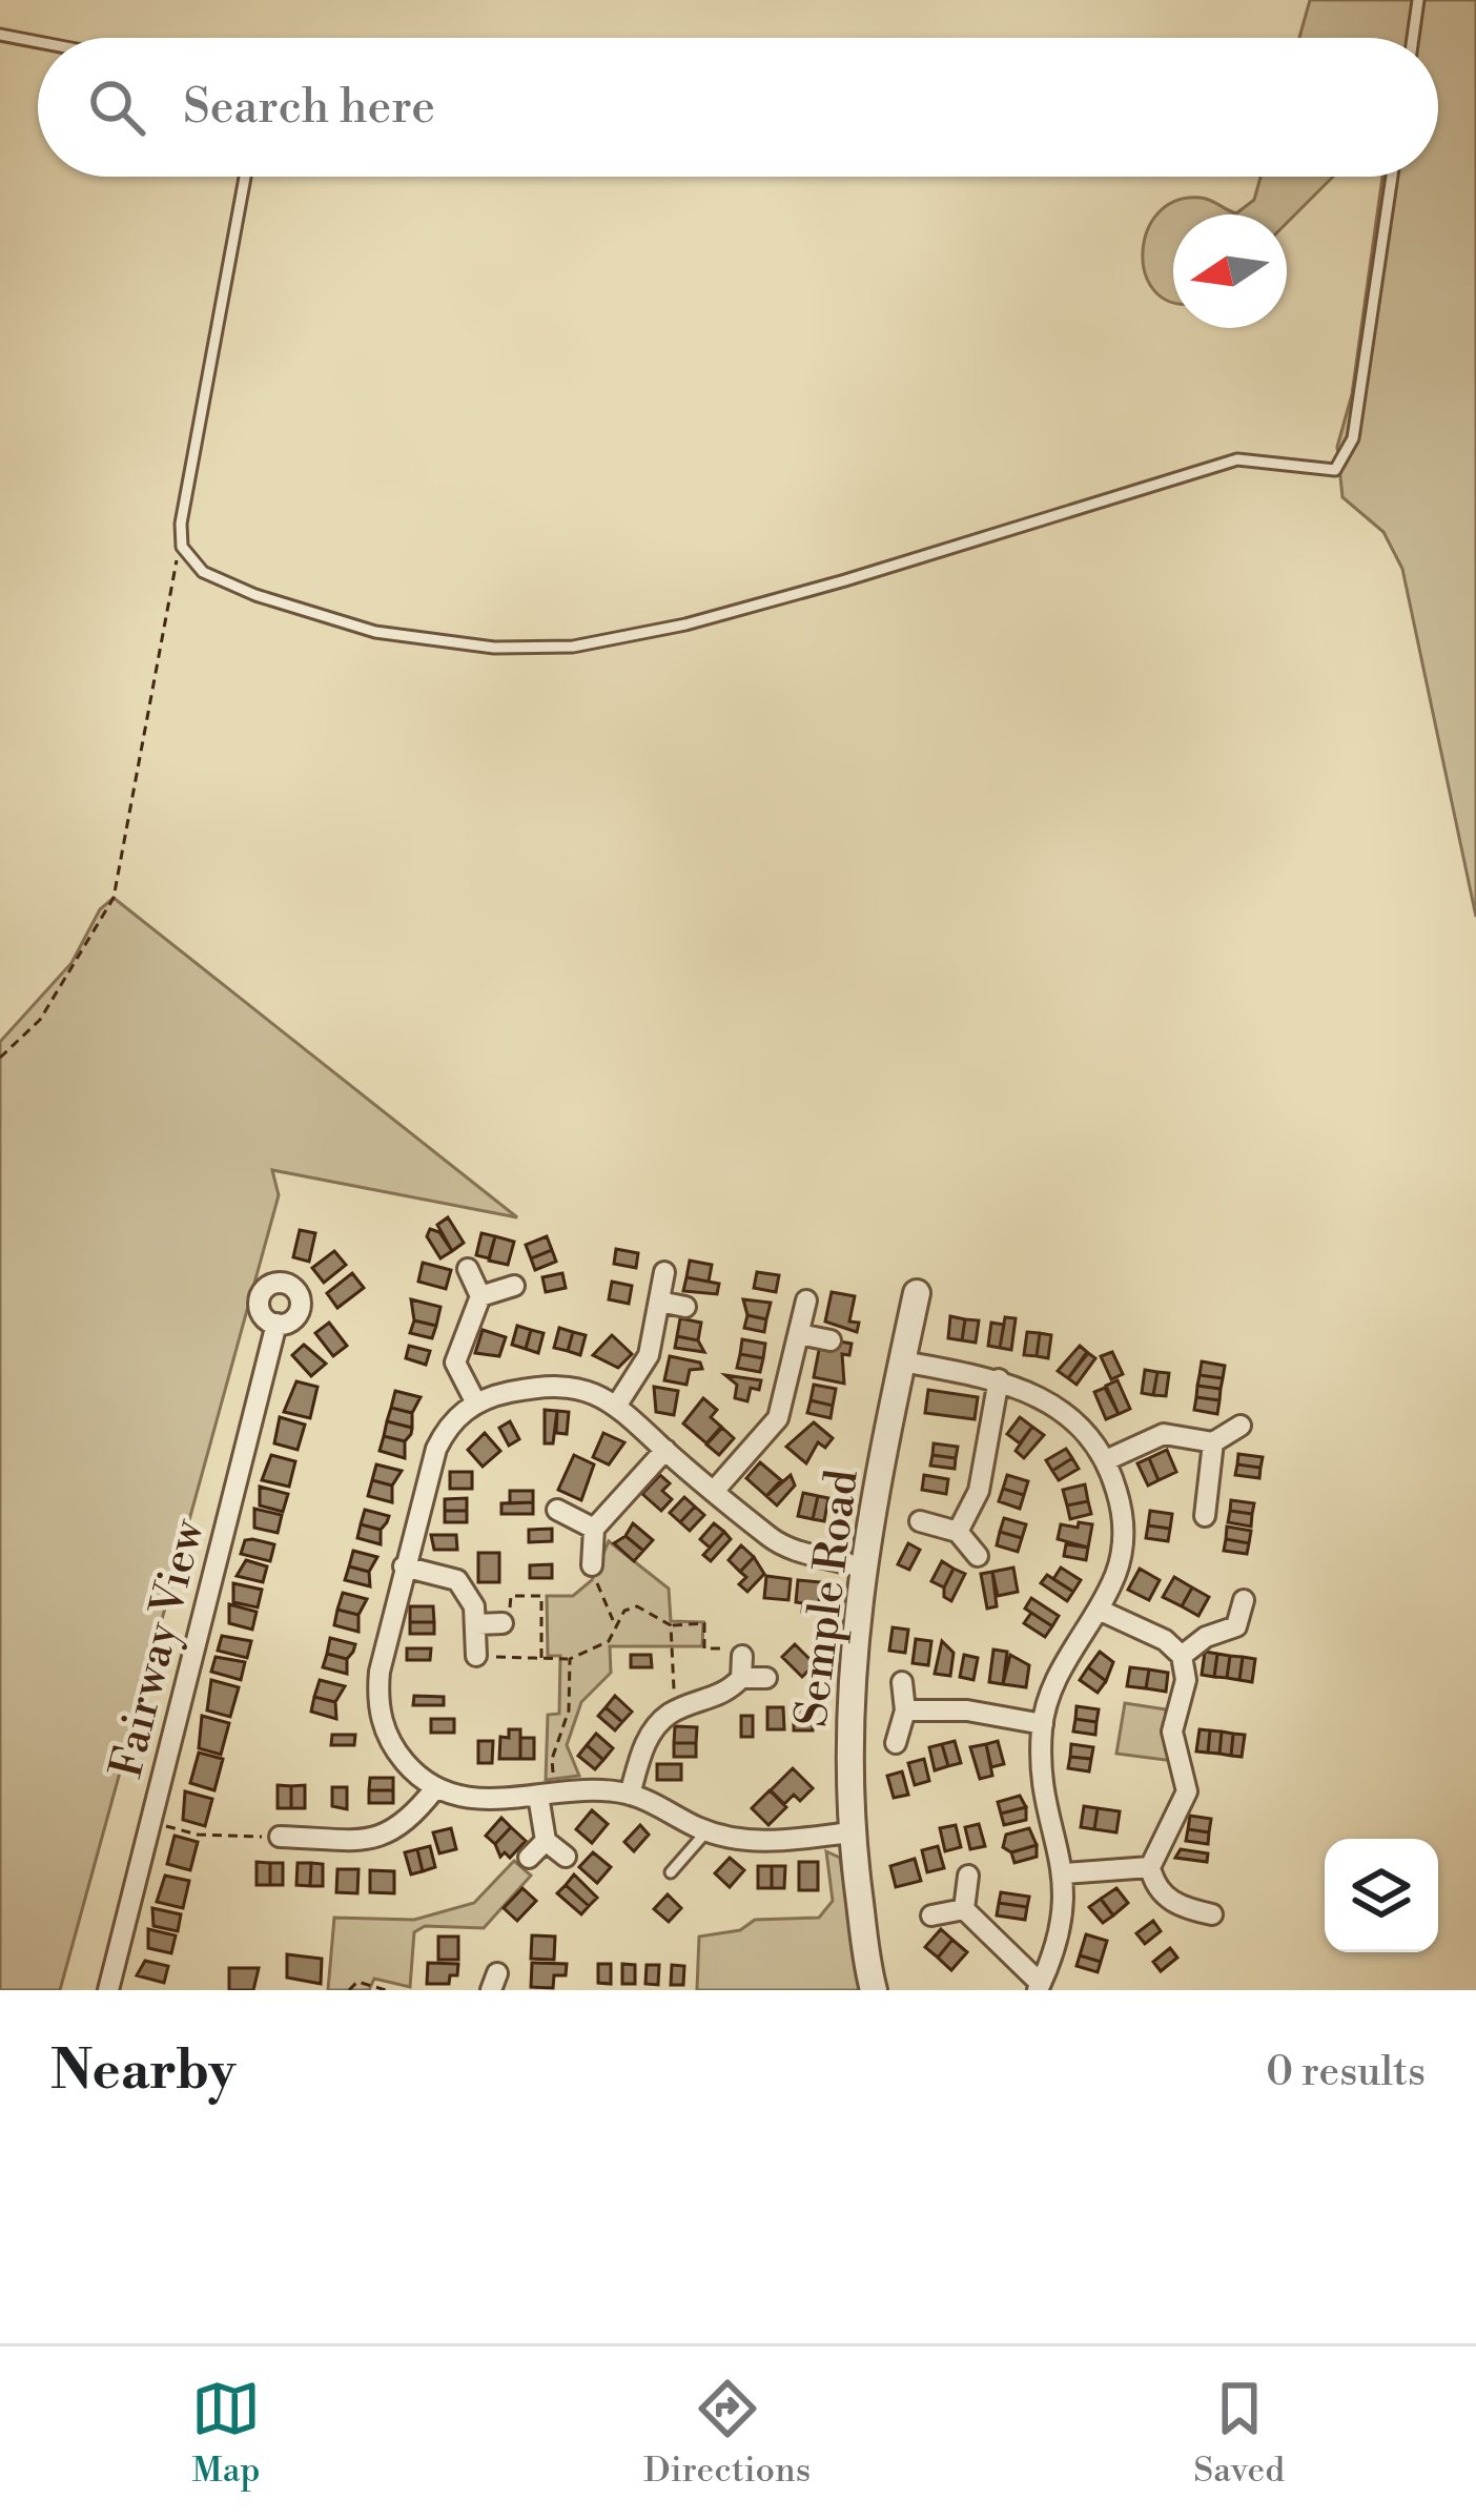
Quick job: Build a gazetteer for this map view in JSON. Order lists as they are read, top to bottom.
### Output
{
  "streets": {
    "street": ["Semple Road", "Fairway View"]
  },
  "north": "left",
  "page": {
    "search": "Search here",
    "heading": ["Nearby", "0 results"],
    "nav": ["Map", "Directions", "Saved"]
  }
}
